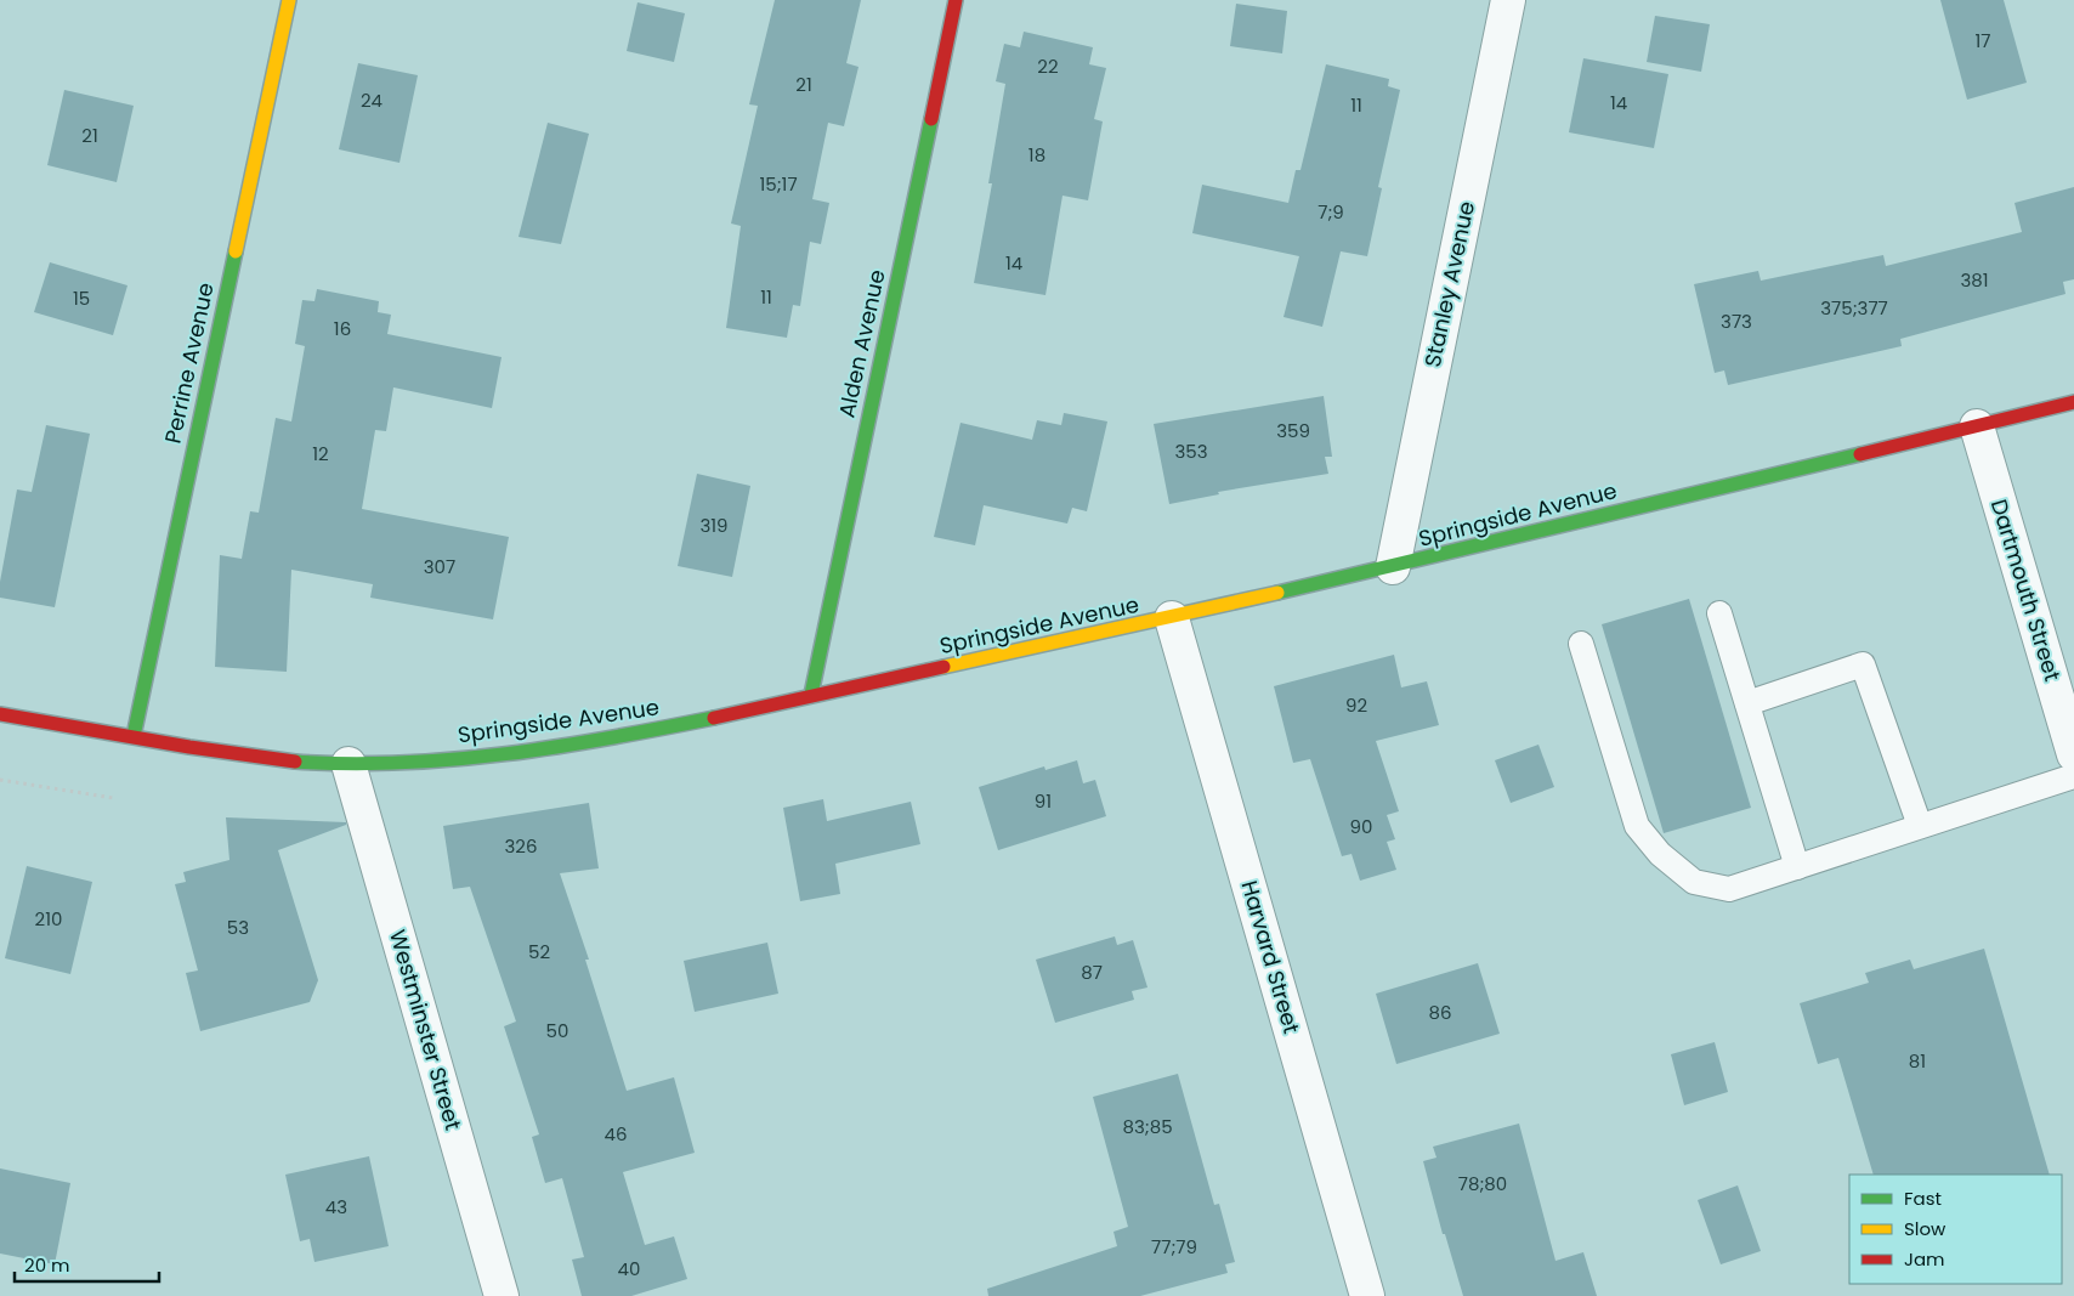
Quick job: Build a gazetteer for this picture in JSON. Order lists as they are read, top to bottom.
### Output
{
  "streets": {
    "street": [
      "Stanley Avenue",
      "Alden Avenue",
      "Perrine Avenue",
      "Springside Avenue",
      "Dartmouth Street",
      "Harvard Street",
      "Westminster Street"
    ]
  },
  "crossings": [
    ["Stanley Avenue", "Springside Avenue"],
    ["Alden Avenue", "Springside Avenue"],
    ["Perrine Avenue", "Springside Avenue"],
    ["Springside Avenue", "Dartmouth Street"],
    ["Springside Avenue", "Harvard Street"],
    ["Springside Avenue", "Westminster Street"]
  ],
  "house_numbers": [
    "17",
    "22",
    "21",
    "24",
    "14",
    "11",
    "21",
    "18",
    "15;17",
    "7;9",
    "14",
    "381",
    "11",
    "15",
    "375;377",
    "373",
    "16",
    "359",
    "353",
    "12",
    "319",
    "307",
    "92",
    "91",
    "90",
    "326",
    "210",
    "53",
    "52",
    "87",
    "86",
    "50",
    "81",
    "83;85",
    "46",
    "78;80",
    "43",
    "77;79",
    "40"
  ],
  "legend": ["Fast", "Slow", "Jam"],
  "scale_bar": "20 m"
}
